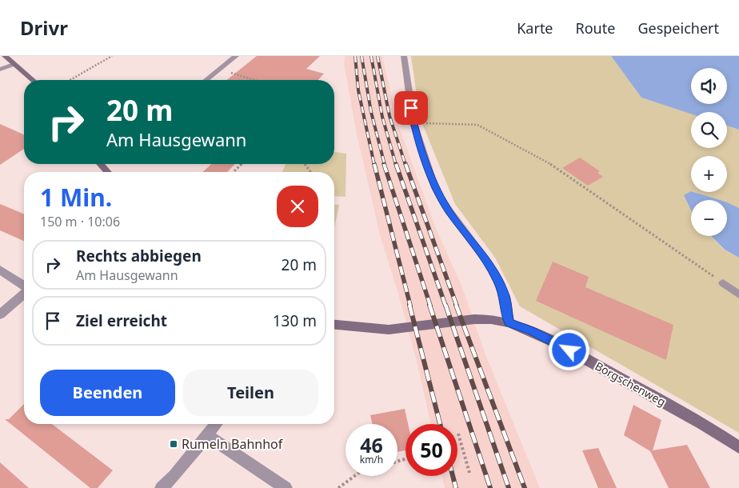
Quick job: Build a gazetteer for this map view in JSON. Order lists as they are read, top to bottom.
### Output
{
  "streets": {
    "main road": ["Borgschenweg"]
  },
  "places": {
    "transit": ["Rumeln Bahnhof"]
  },
  "page": {
    "header": "Drivr",
    "nav": ["Karte", "Route", "Gespeichert"],
    "map_buttons": ["+", "−"],
    "turn": ["20 m", "Am Hausgewann"],
    "heading": ["1 Min.", "150 m · 10:06"],
    "list": [
      {
        "name": "Rechts abbiegen",
        "note": "Am Hausgewann",
        "value": "20 m"
      },
      {
        "name": "Ziel erreicht",
        "value": "130 m"
      }
    ],
    "buttons": ["Beenden", "Teilen"],
    "speed": "46 km/h",
    "limit": "50"
  }
}
